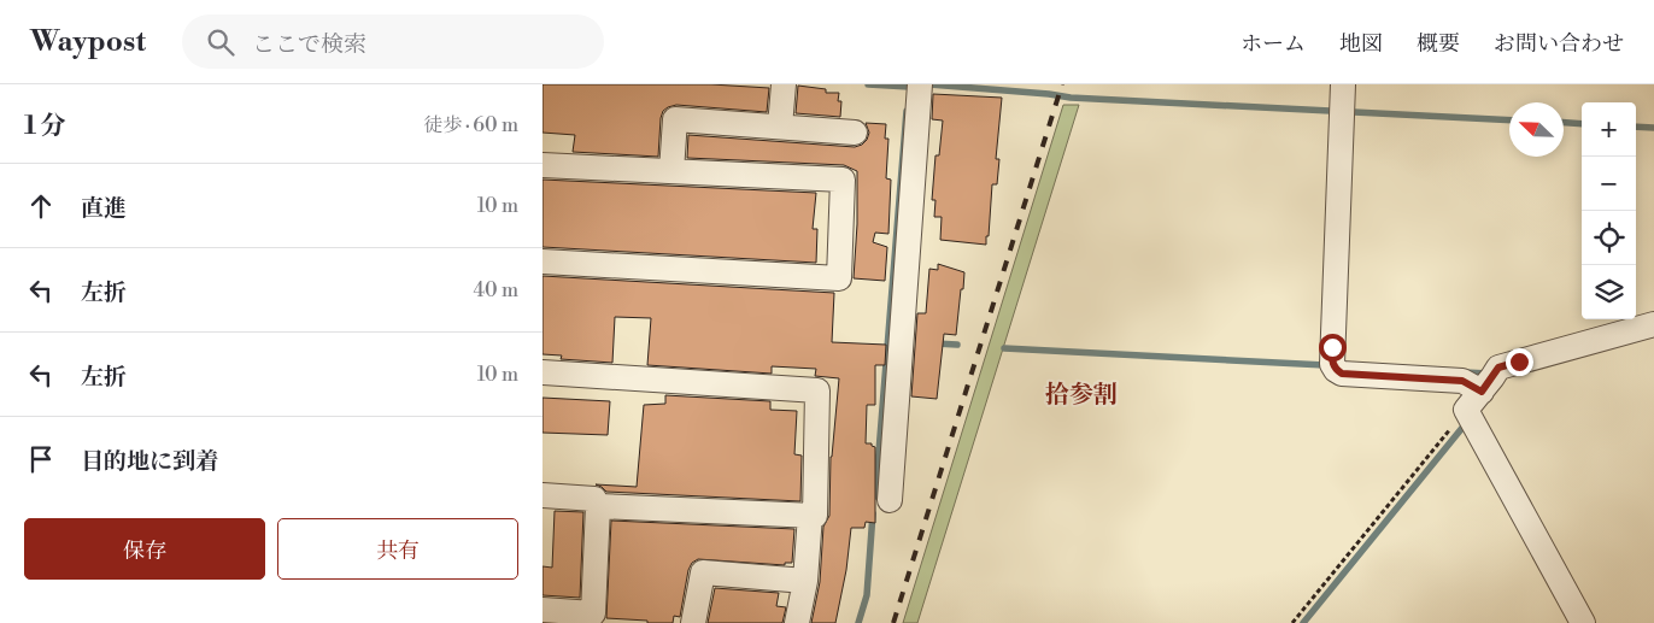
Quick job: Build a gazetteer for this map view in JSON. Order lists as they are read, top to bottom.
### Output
{
  "districts": ["拾参割"],
  "north": "top left",
  "page": {
    "header": "Waypost",
    "search": "ここで検索",
    "nav": [
      "ホーム",
      "地図",
      "概要",
      "お問い合わせ"
    ],
    "heading": ["1 分", "徒歩 · 60 m"],
    "map_buttons": ["+", "−"],
    "list": [
      ["直進", "10 m"],
      ["左折", "40 m"],
      ["左折", "10 m"],
      "目的地に到着"
    ],
    "buttons": ["保存", "共有"]
  }
}
